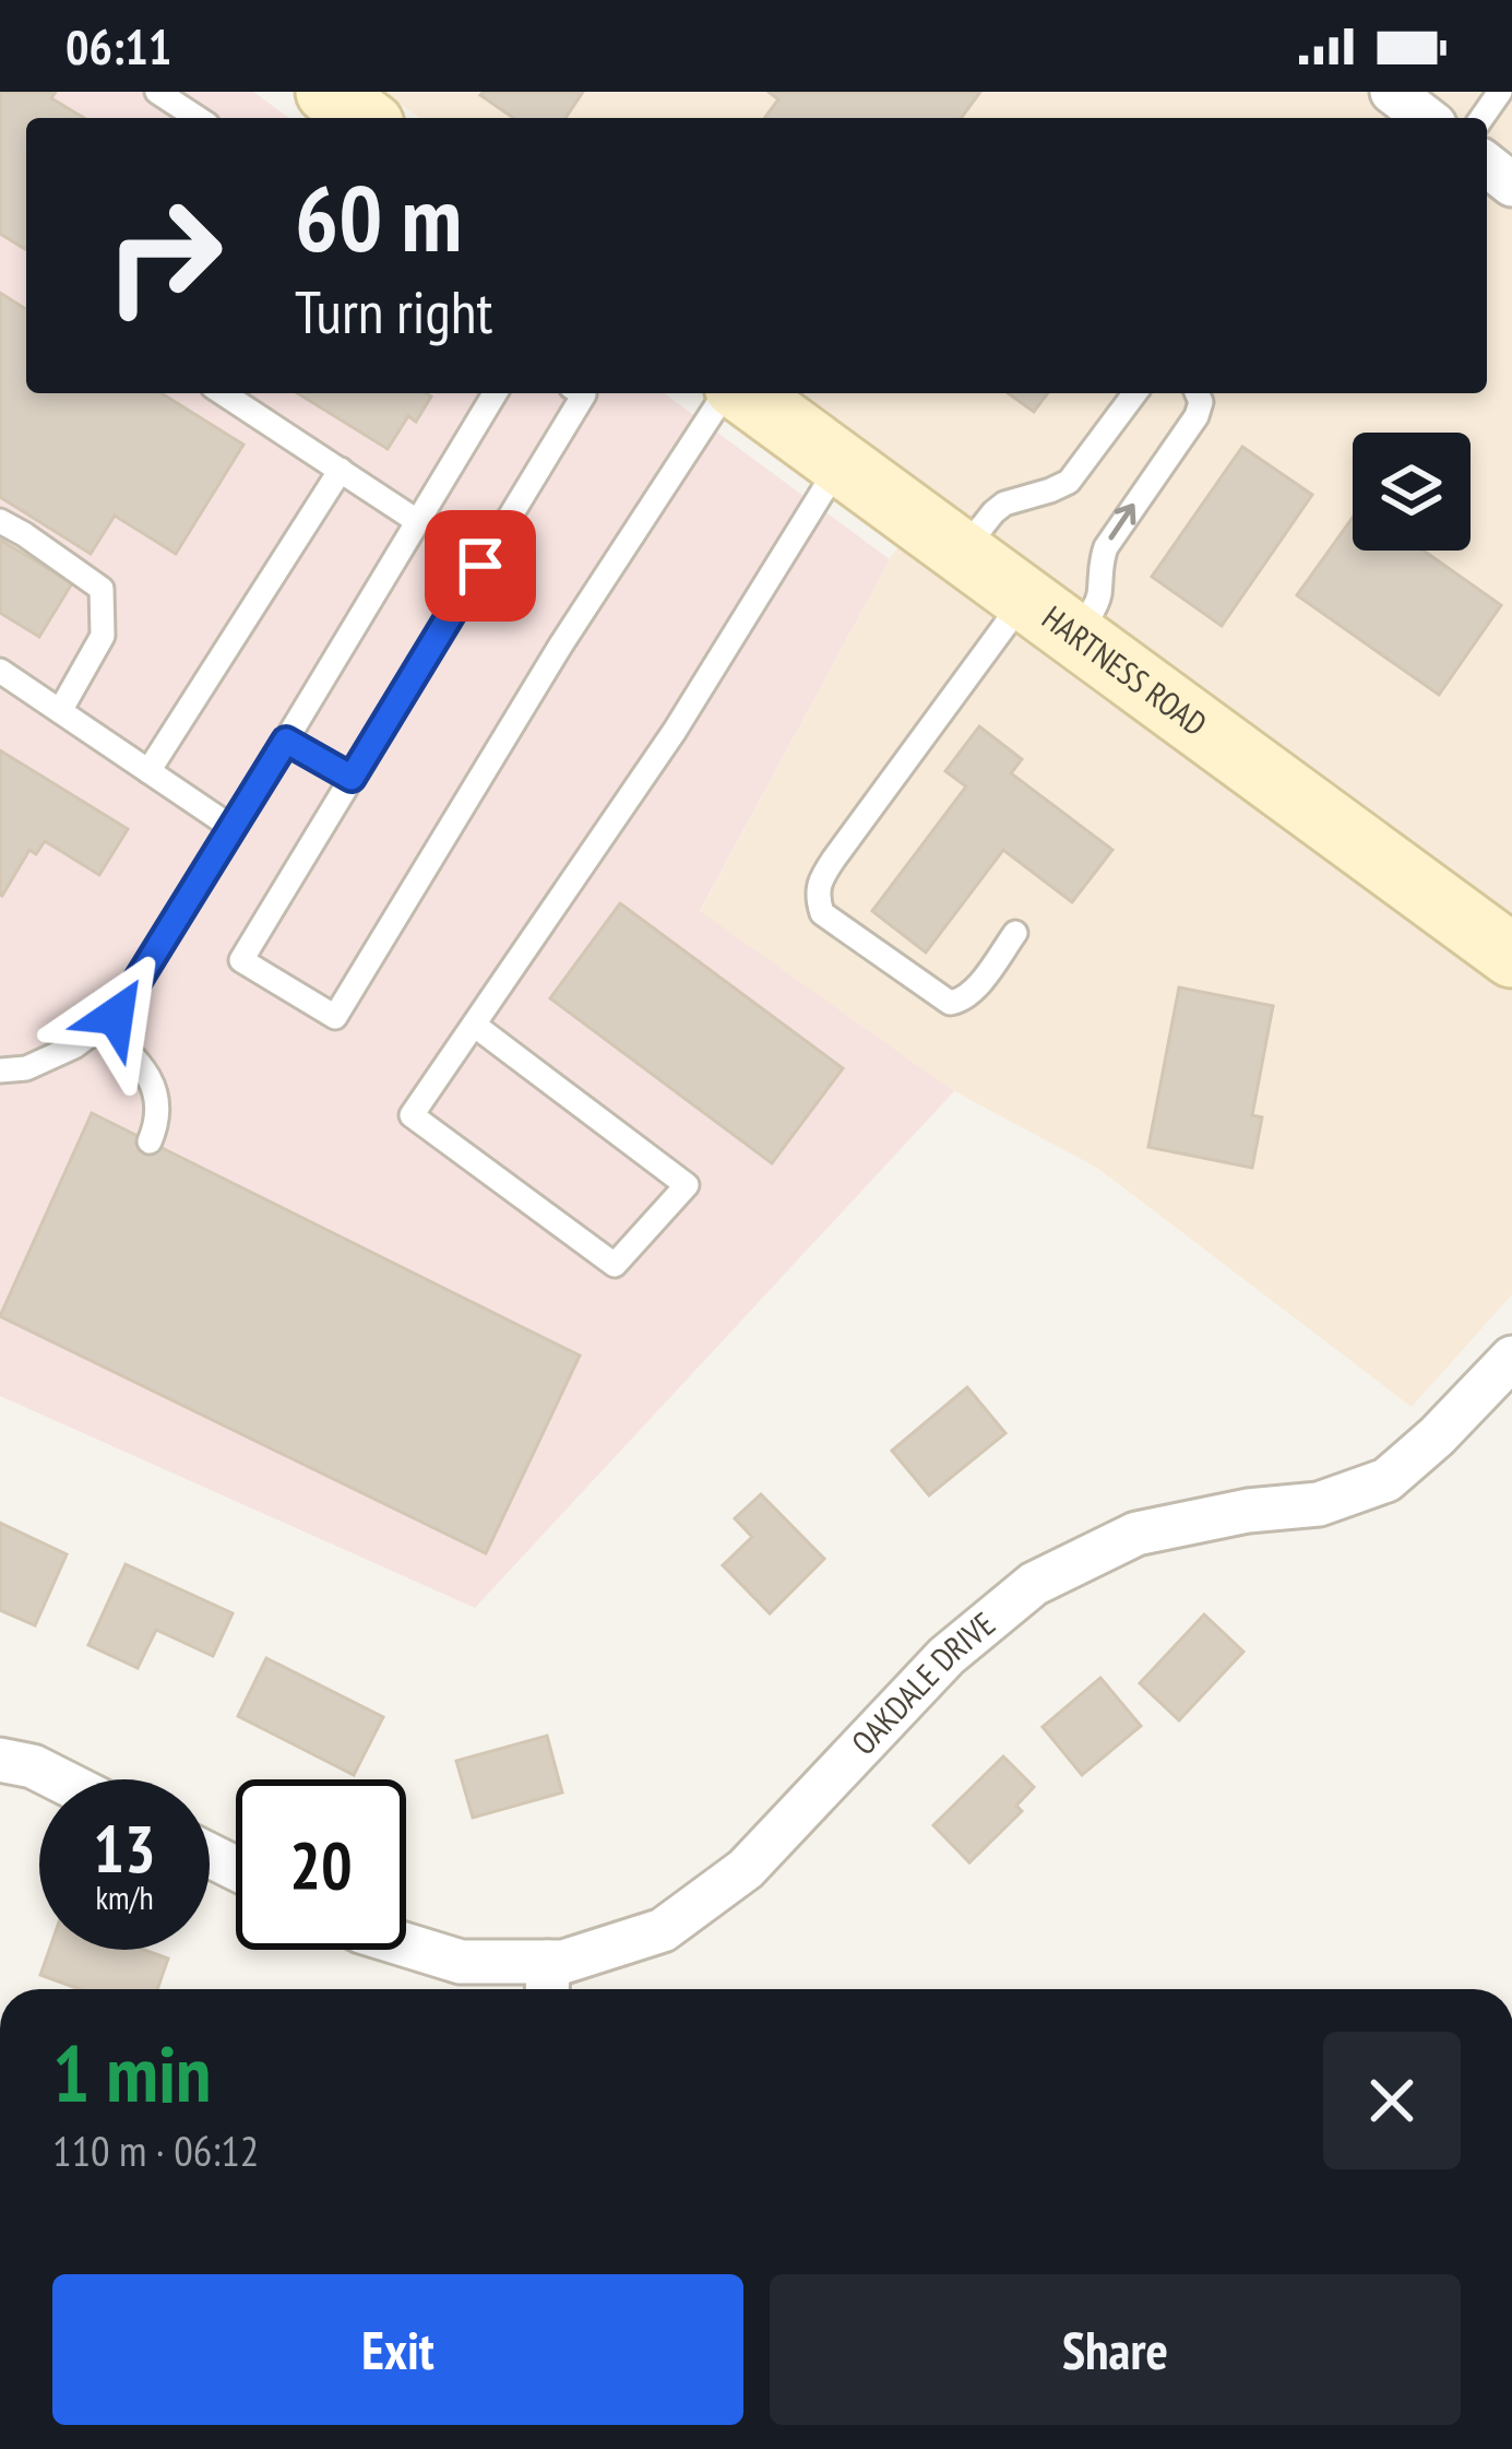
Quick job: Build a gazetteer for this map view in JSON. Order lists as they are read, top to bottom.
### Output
{
  "streets": {
    "main road": ["HARTNESS ROAD"],
    "street": ["OAKDALE DRIVE"]
  },
  "page": {
    "status": "06:11",
    "turn": ["60 m", "Turn right"],
    "speed": "13 km/h",
    "limit": "20",
    "heading": ["1 min", "110 m · 06:12"],
    "buttons": ["Exit", "Share"]
  }
}
